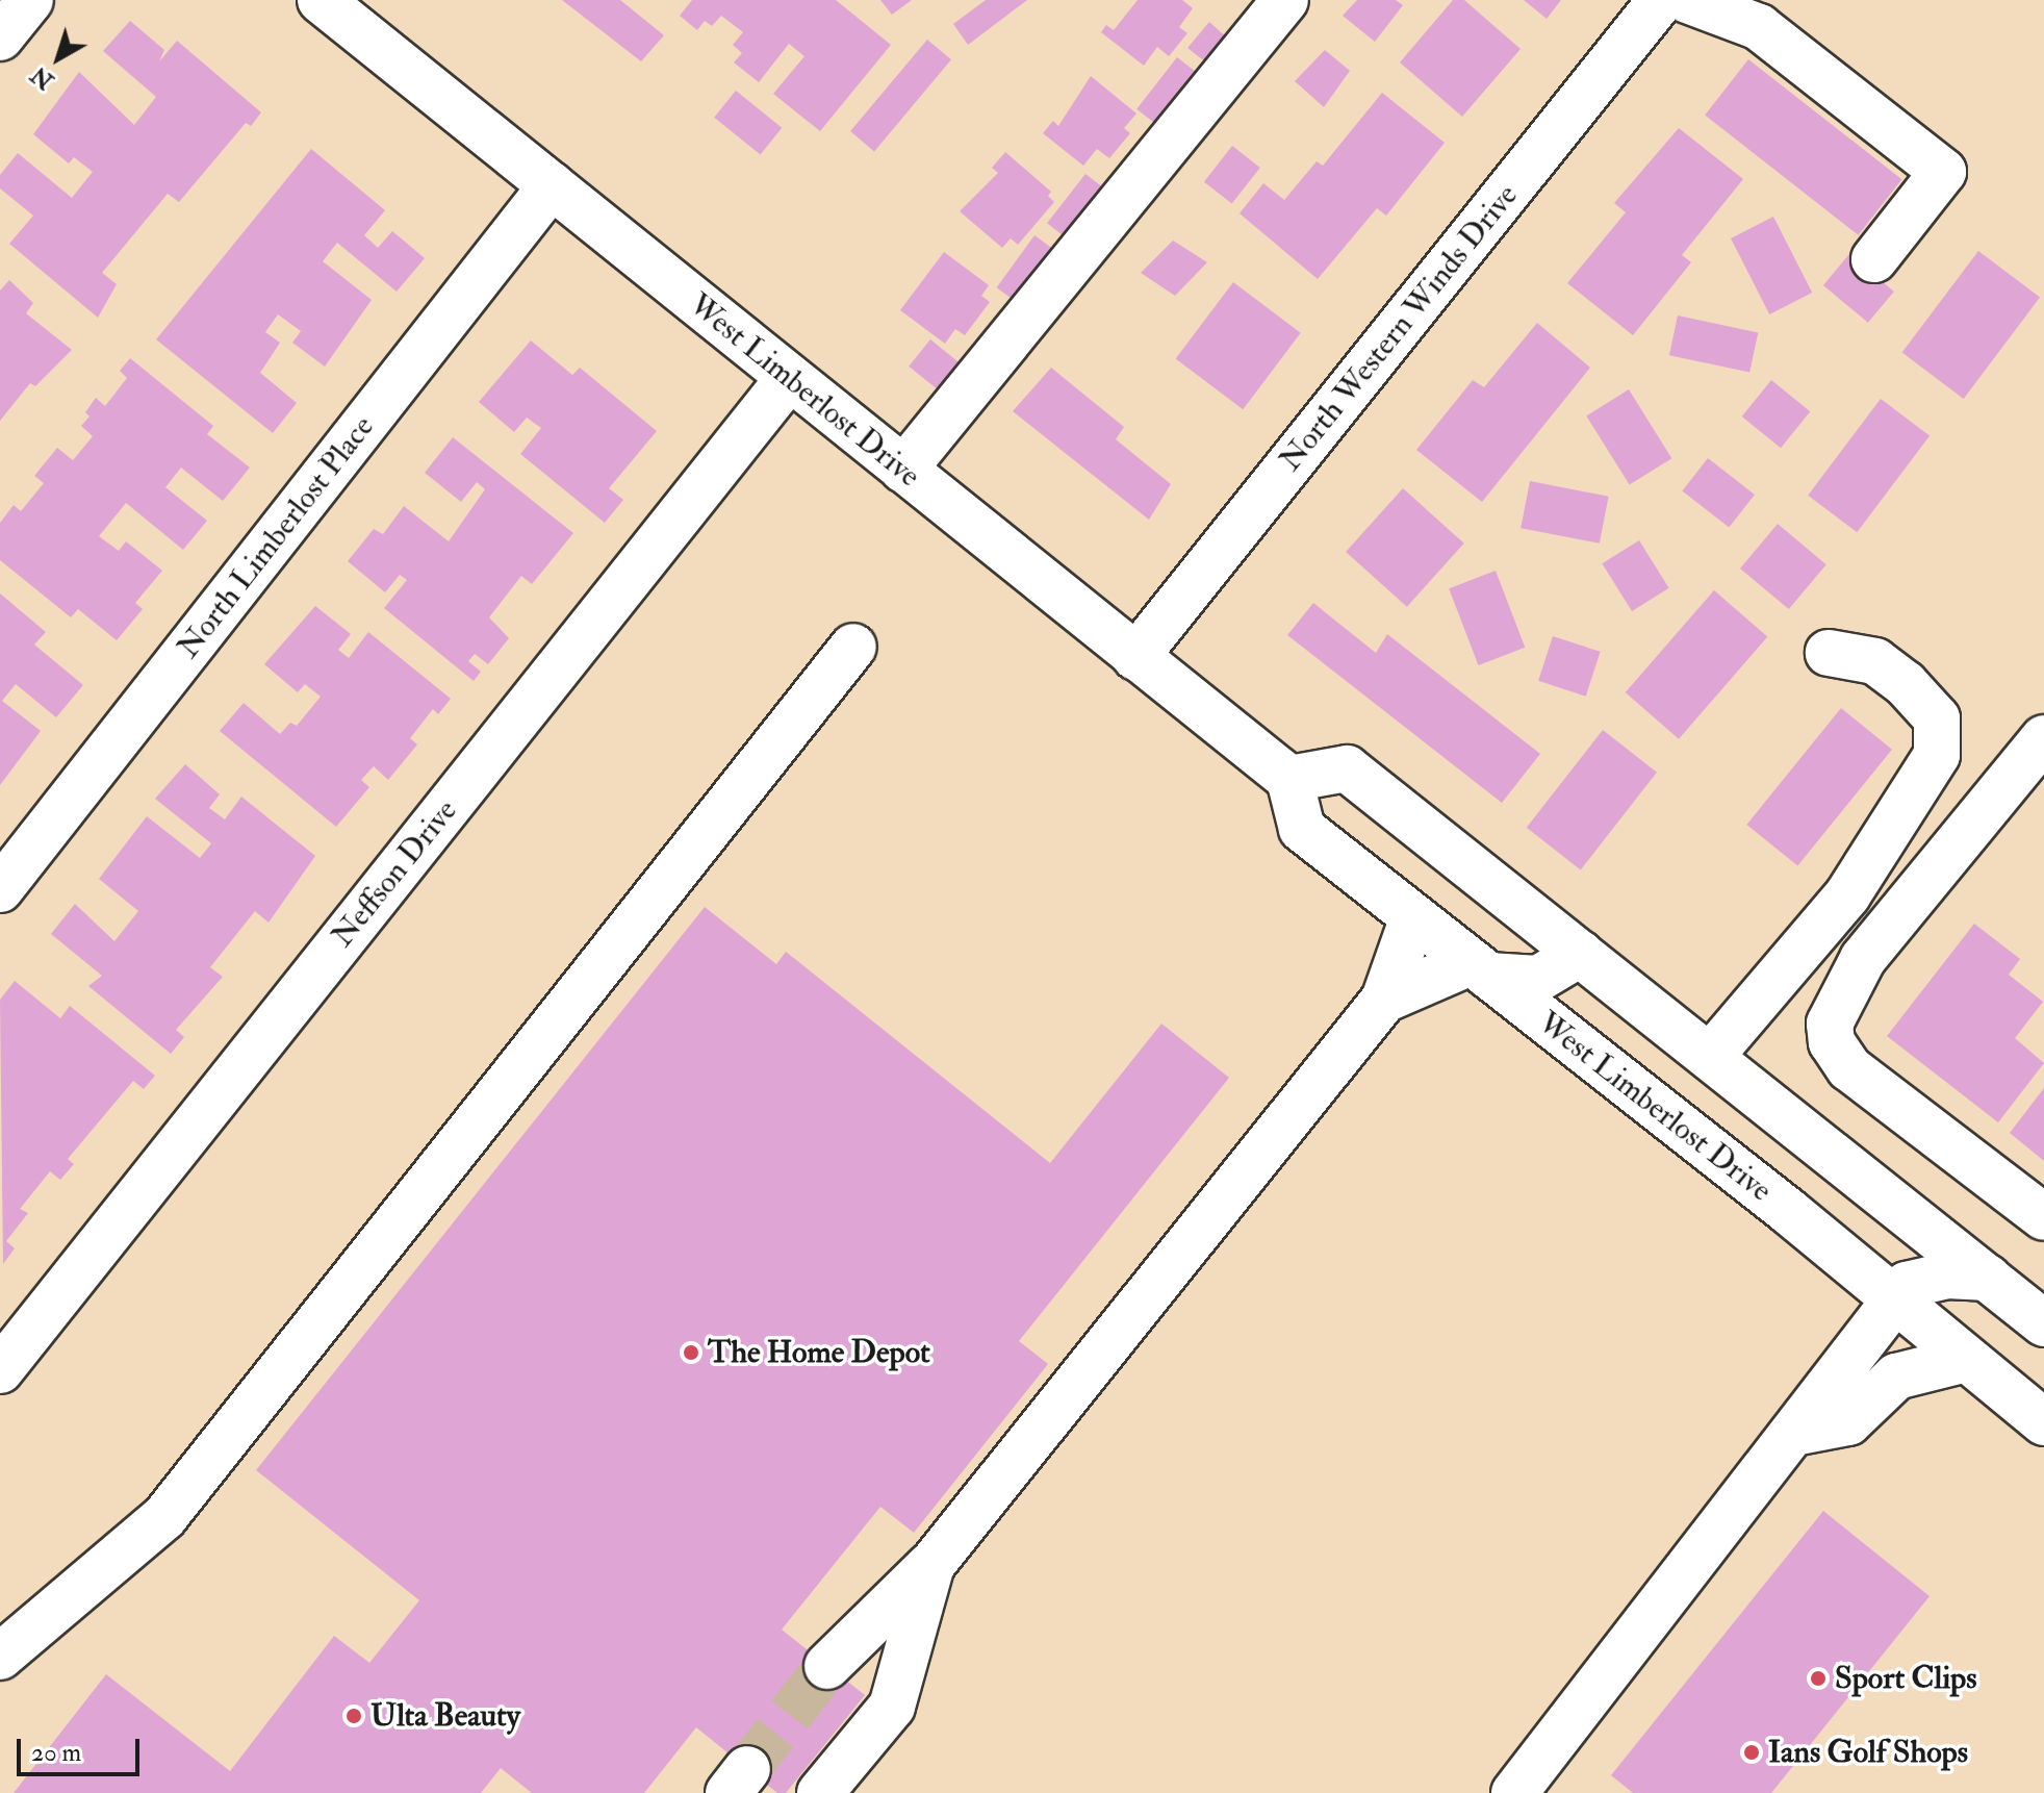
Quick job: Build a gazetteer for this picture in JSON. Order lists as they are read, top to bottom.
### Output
{
  "streets": {
    "street": [
      "North Western Winds Drive",
      "West Limberlost Drive",
      "North Limberlost Place",
      "Neffson Drive"
    ]
  },
  "crossings": [
    ["North Western Winds Drive", "West Limberlost Drive"],
    ["West Limberlost Drive", "North Limberlost Place"],
    ["West Limberlost Drive", "Neffson Drive"]
  ],
  "places": [
    "The Home Depot",
    "Sport Clips",
    "Ulta Beauty",
    "Ians Golf Shops"
  ],
  "scale_bar": "20 m",
  "north": "bottom left"
}
